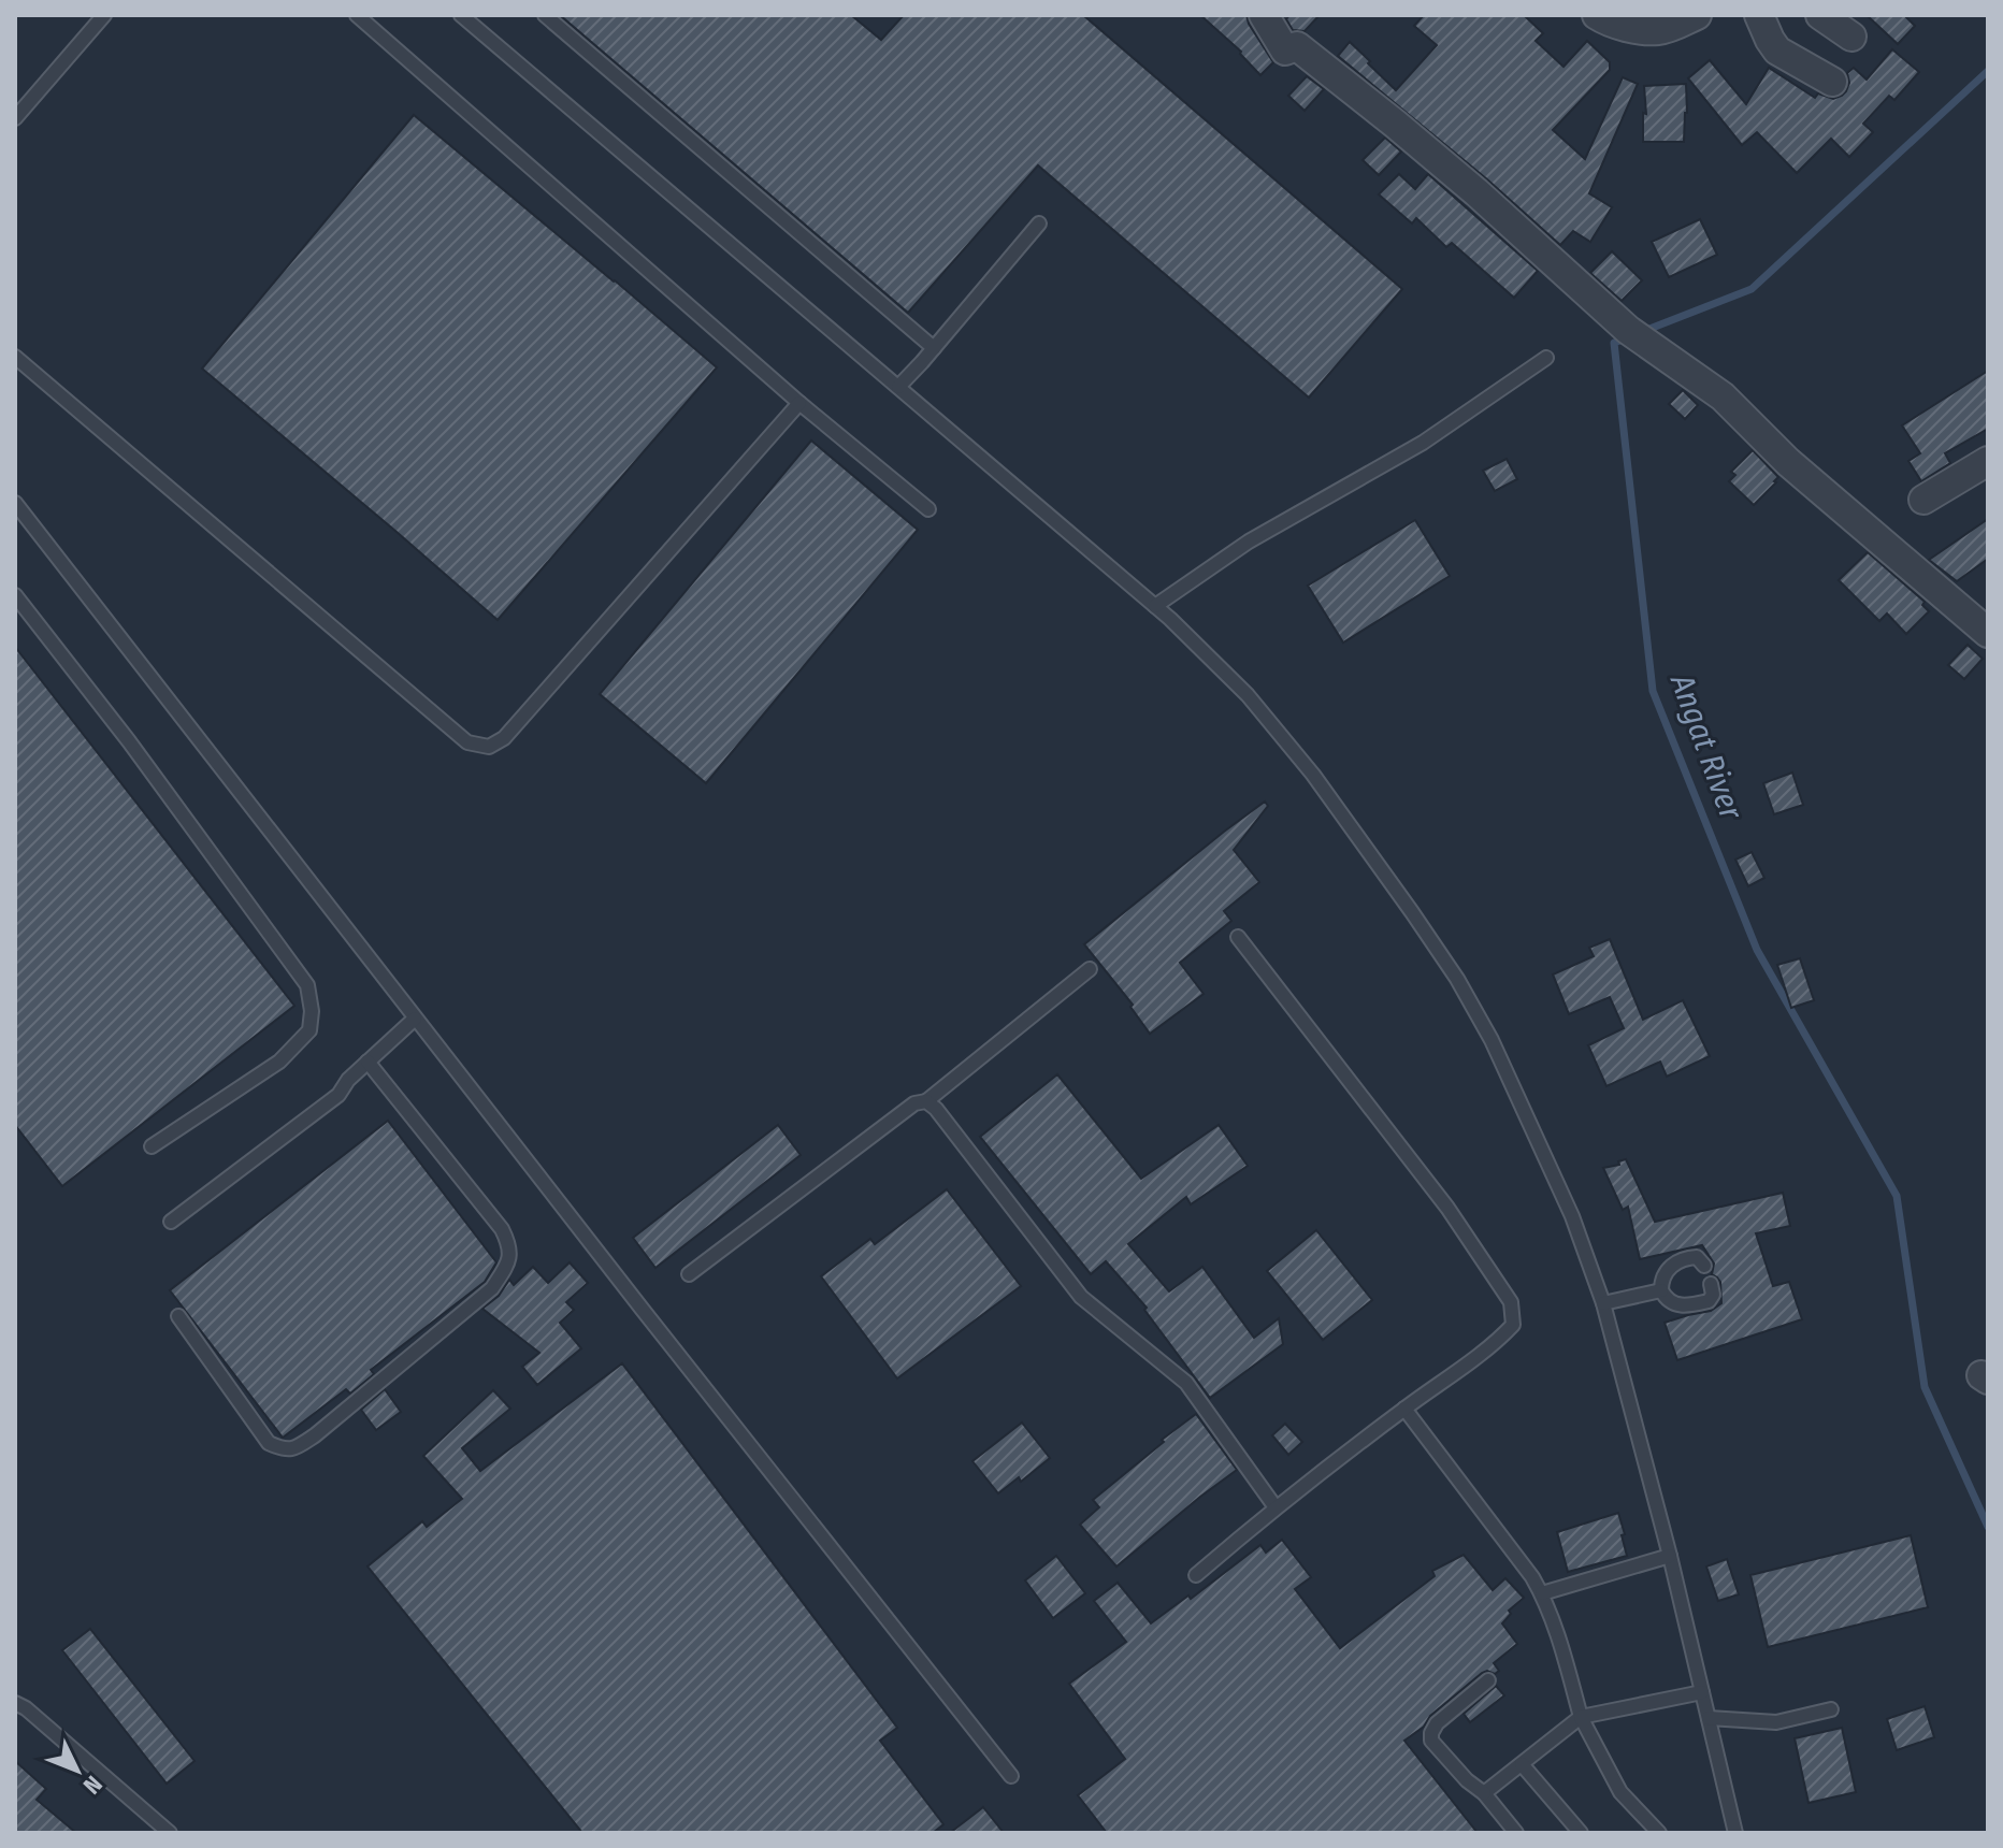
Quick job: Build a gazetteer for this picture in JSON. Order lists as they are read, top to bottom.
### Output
{
  "water": ["Angat River"],
  "north": "bottom right"
}
